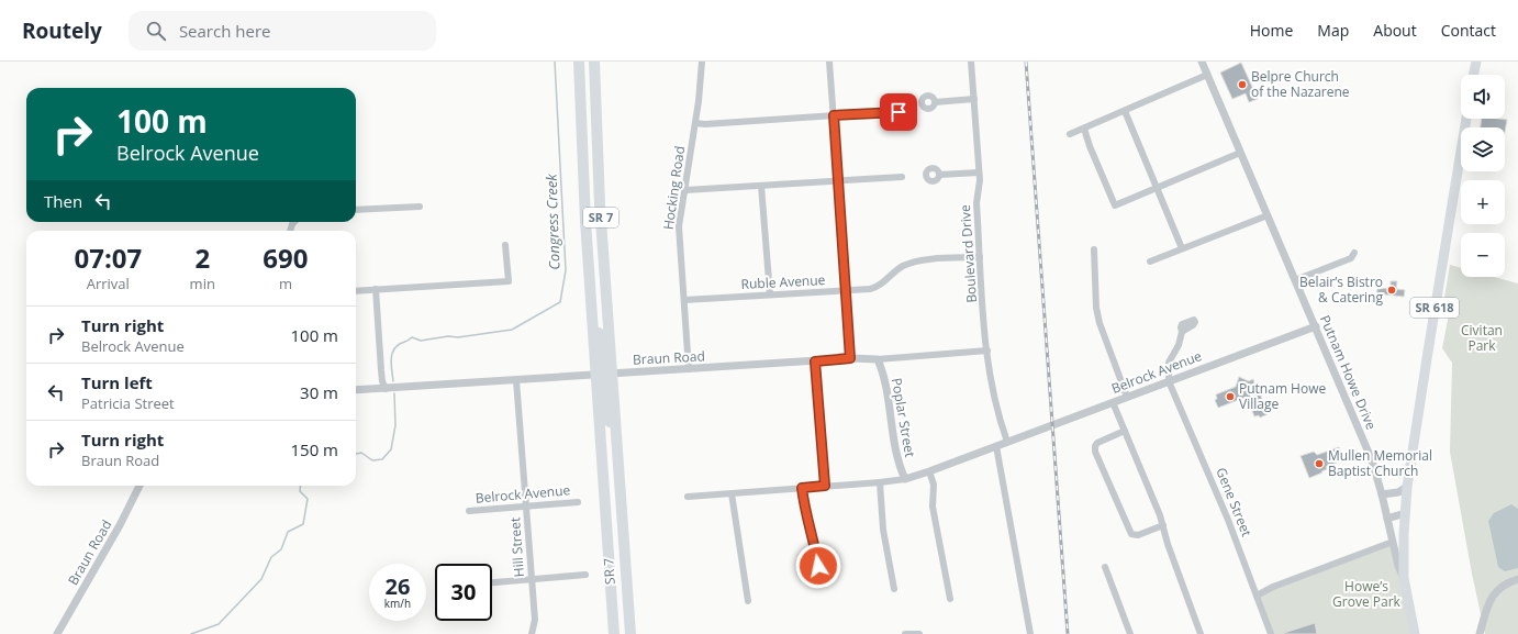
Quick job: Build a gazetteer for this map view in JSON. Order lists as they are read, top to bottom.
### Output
{
  "streets": {
    "highway": ["SR 7"],
    "main road": ["SR 618"],
    "street": [
      "Hocking Road",
      "Boulevard Drive",
      "Ruble Avenue",
      "Braun Road",
      "Belrock Avenue",
      "Putnam Howe Drive",
      "Poplar Street",
      "Gene Street",
      "Hill Street"
    ]
  },
  "crossings": [
    ["Hocking Road", "Ruble Avenue"],
    ["Hocking Road", "Braun Road"],
    ["SR 7", "Braun Road"],
    ["Boulevard Drive", "Ruble Avenue"],
    ["Boulevard Drive", "Braun Road"],
    ["Boulevard Drive", "Belrock Avenue"],
    ["SR 618", "Putnam Howe Drive"],
    ["Braun Road", "Poplar Street"],
    ["Braun Road", "Hill Street"],
    ["Belrock Avenue", "Putnam Howe Drive"],
    ["Belrock Avenue", "Gene Street"],
    ["Belrock Avenue", "Hill Street"]
  ],
  "water": ["Congress Creek"],
  "parks": ["Civitan Park", "Howe’s Grove Park"],
  "places": [
    "Belpre Church of the Nazarene",
    "Belair’s Bistro & Catering",
    "Putnam Howe Village",
    "Mullen Memorial Baptist Church"
  ],
  "page": {
    "header": "Routely",
    "search": "Search here",
    "nav": [
      "Home",
      "Map",
      "About",
      "Contact"
    ],
    "map_buttons": ["+", "−"],
    "turn": ["100 m", "Belrock Avenue"],
    "then": "Then",
    "eta": [
      "07:07",
      "Arrival",
      "2",
      "min",
      "690",
      "m"
    ],
    "list": [
      {
        "name": "Turn right",
        "note": "Belrock Avenue",
        "value": "100 m"
      },
      {
        "name": "Turn left",
        "note": "Patricia Street",
        "value": "30 m"
      },
      {
        "name": "Turn right",
        "note": "Braun Road",
        "value": "150 m"
      }
    ],
    "speed": "26 km/h",
    "limit": "30"
  }
}
